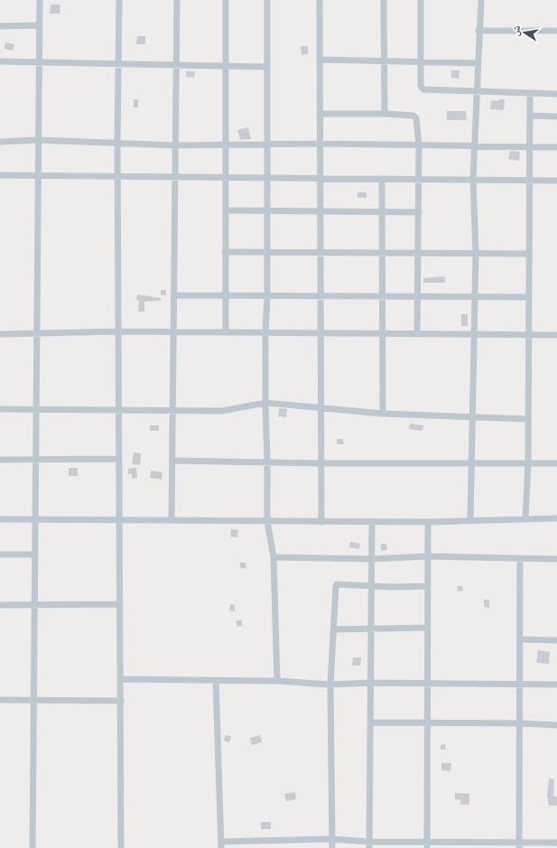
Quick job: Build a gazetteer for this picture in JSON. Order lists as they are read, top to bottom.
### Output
{
  "north": "left"
}
